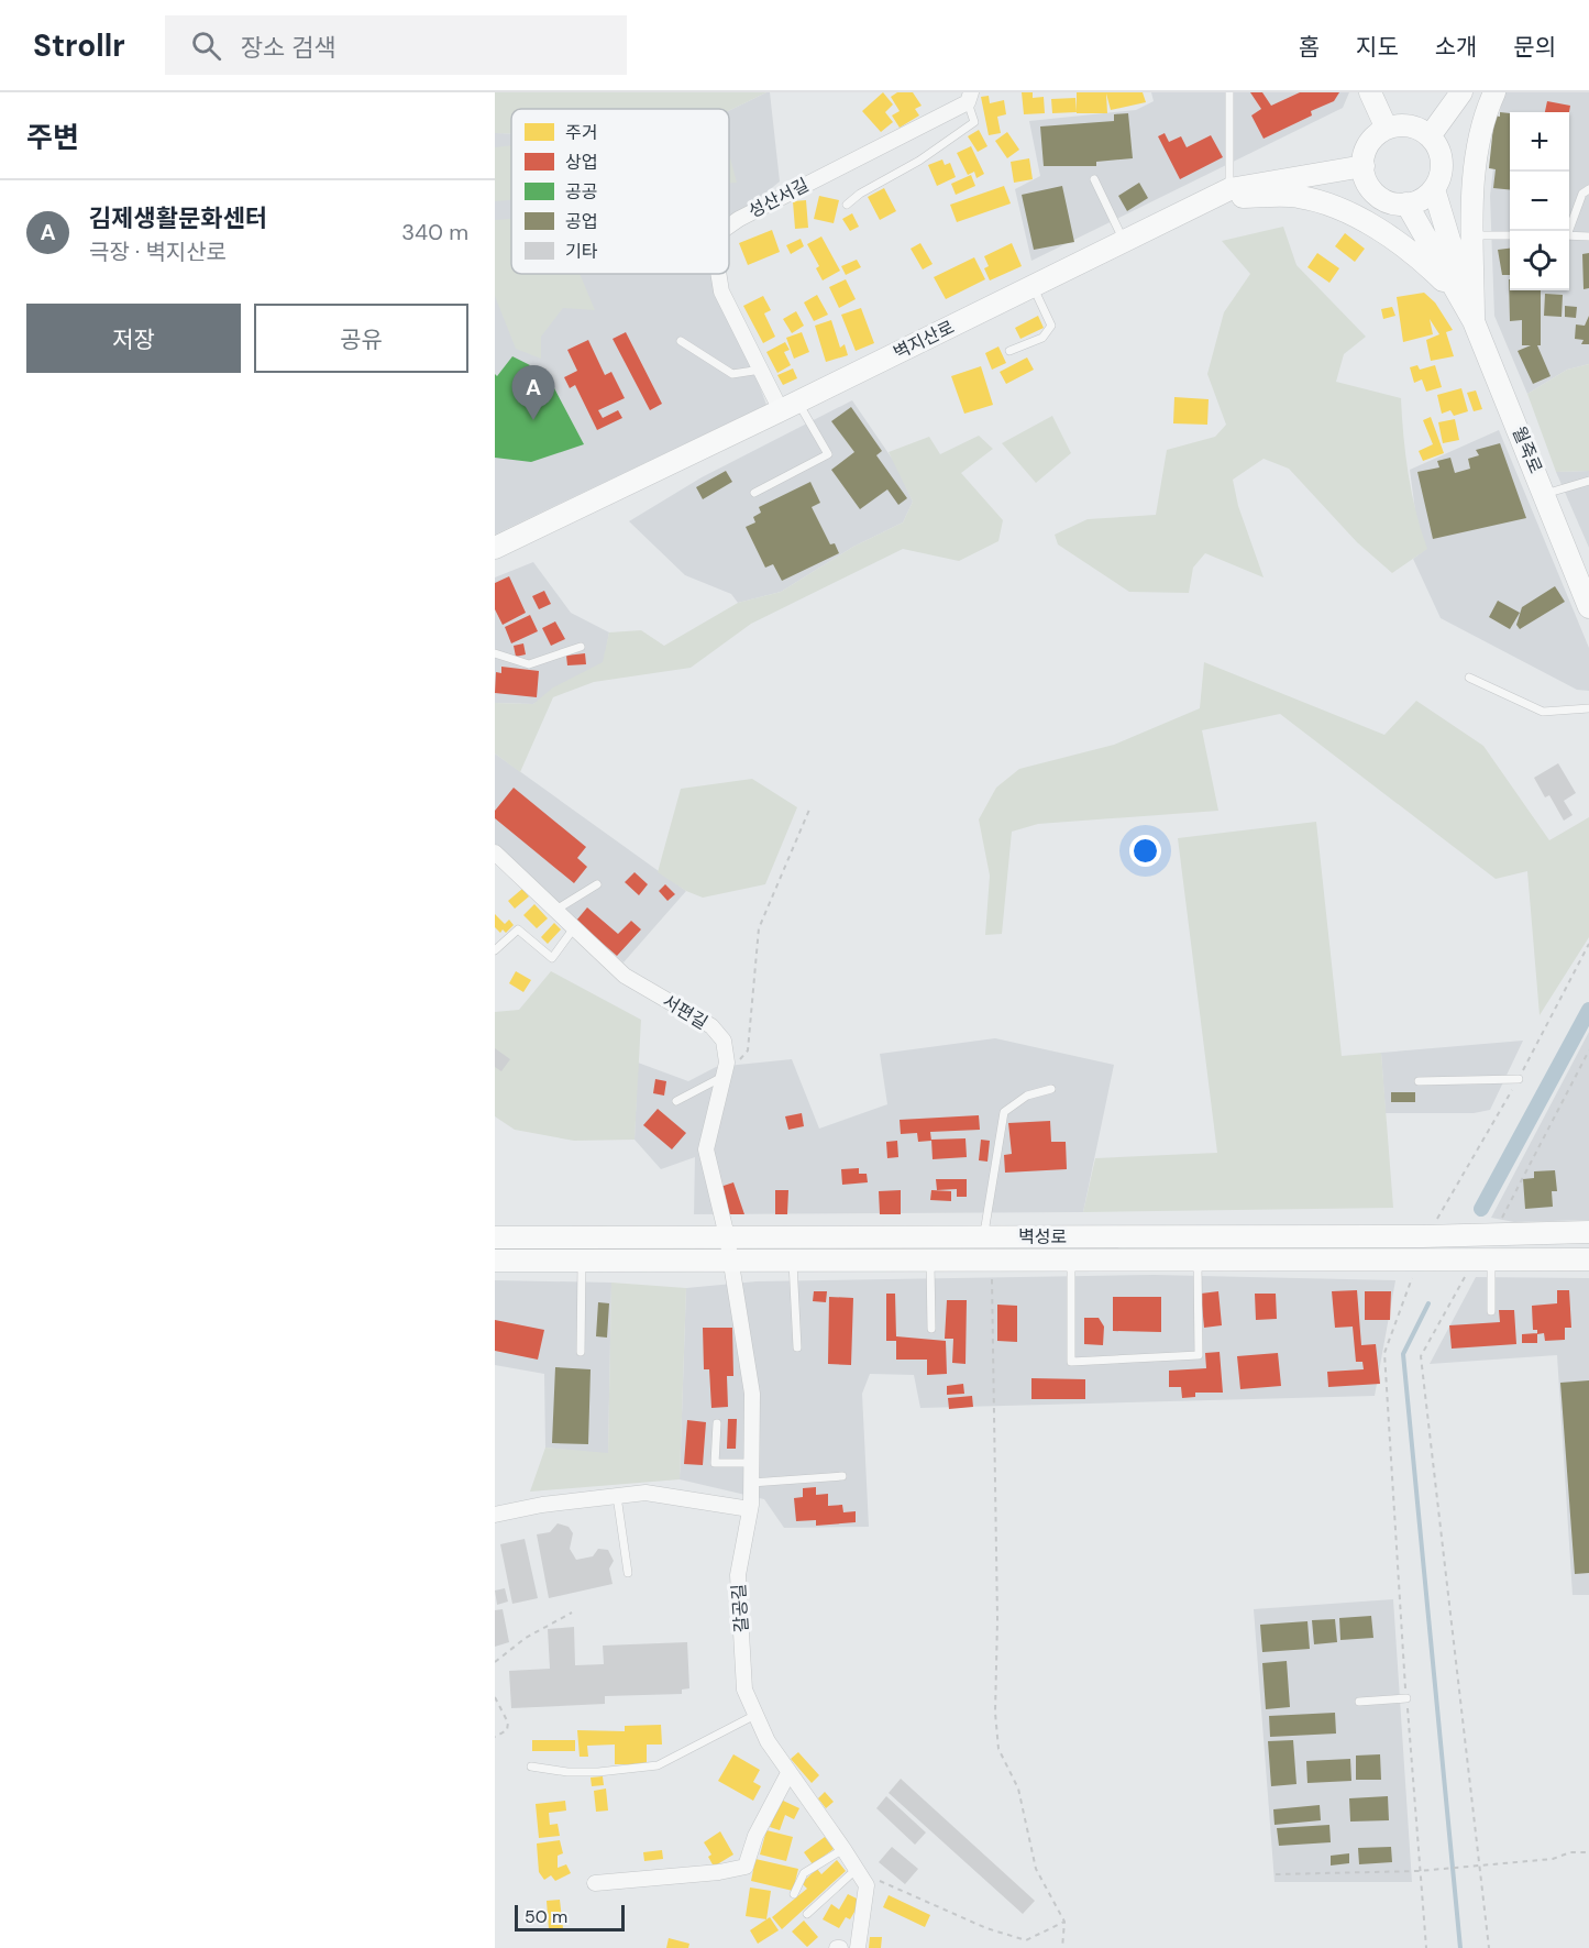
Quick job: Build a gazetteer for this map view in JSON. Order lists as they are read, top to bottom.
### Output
{
  "streets": {
    "street": [
      "성산서길",
      "벽지산로",
      "월죽로",
      "서편길",
      "벽성로",
      "갈공길"
    ]
  },
  "crossings": [
    ["성산서길", "벽지산로"],
    ["서편길", "벽성로"],
    ["서편길", "갈공길"],
    ["벽성로", "갈공길"]
  ],
  "legend": [
    "주거",
    "상업",
    "공공",
    "공업",
    "기타"
  ],
  "scale_bar": "50 m",
  "page": {
    "header": "Strollr",
    "search": "장소 검색",
    "nav": [
      "홈",
      "지도",
      "소개",
      "문의"
    ],
    "heading": "주변",
    "map_buttons": ["+", "−"],
    "list": [
      {
        "mark": "A",
        "name": "김제생활문화센터",
        "note": "극장 · 벽지산로",
        "value": "340 m"
      }
    ],
    "buttons": ["저장", "공유"],
    "pins": "A",
    "scale": "50 m"
  }
}
